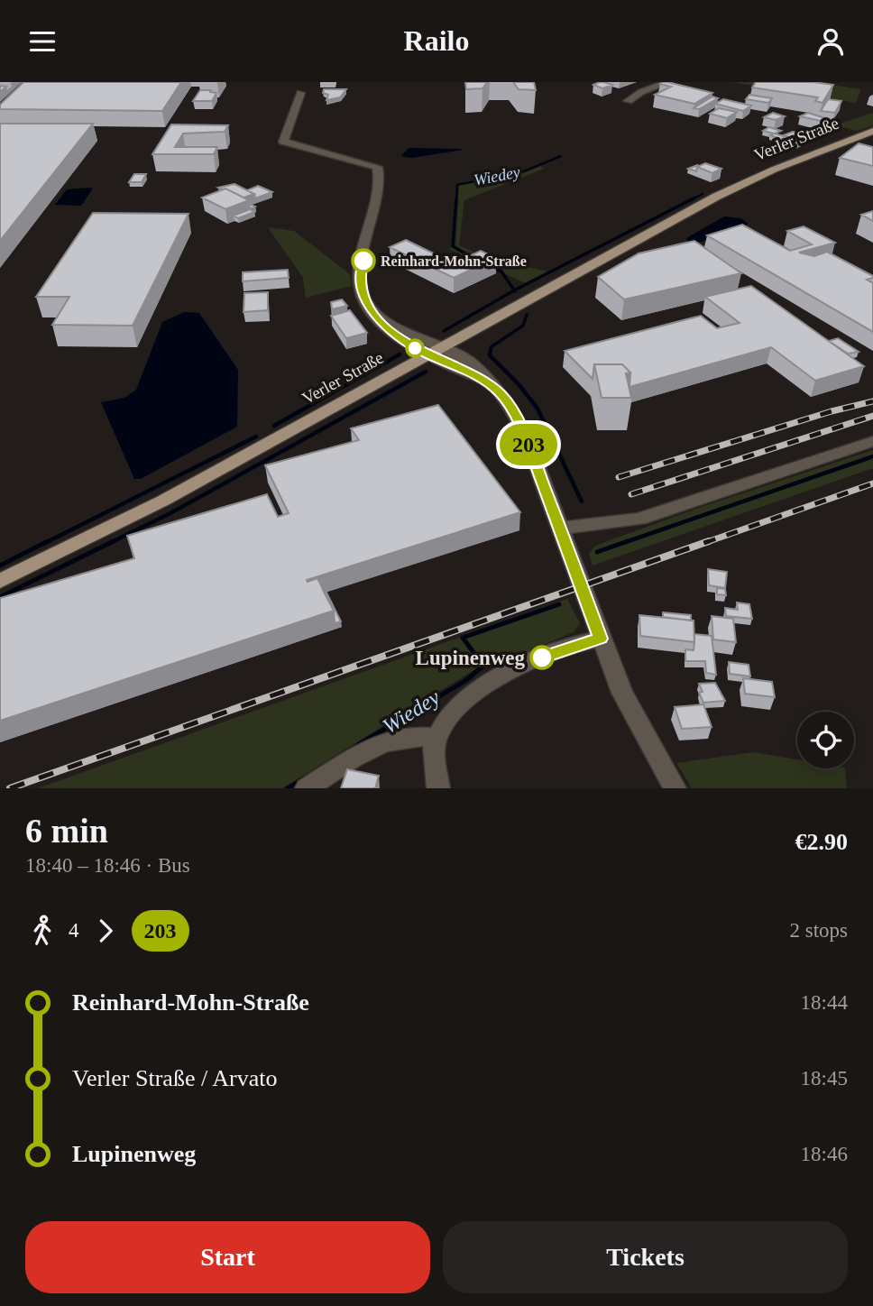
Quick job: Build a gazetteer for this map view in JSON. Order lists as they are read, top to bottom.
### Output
{
  "streets": {
    "main road": ["Verler Straße"]
  },
  "water": ["Wiedey"],
  "places": ["Reinhard-Mohn-Straße", "Lupinenweg"],
  "lines": ["bus line 203"],
  "page": {
    "header": "Railo",
    "on_map": "203",
    "heading": ["6 min", "18:40 – 18:46 · Bus", "€2.90"],
    "legs": ["4", "203", "2 stops"],
    "list": [
      {
        "name": "Reinhard-Mohn-Straße",
        "value": "18:44"
      },
      {
        "name": "Verler Straße / Arvato",
        "value": "18:45"
      },
      {
        "name": "Lupinenweg",
        "value": "18:46"
      }
    ],
    "buttons": ["Start", "Tickets"]
  }
}
